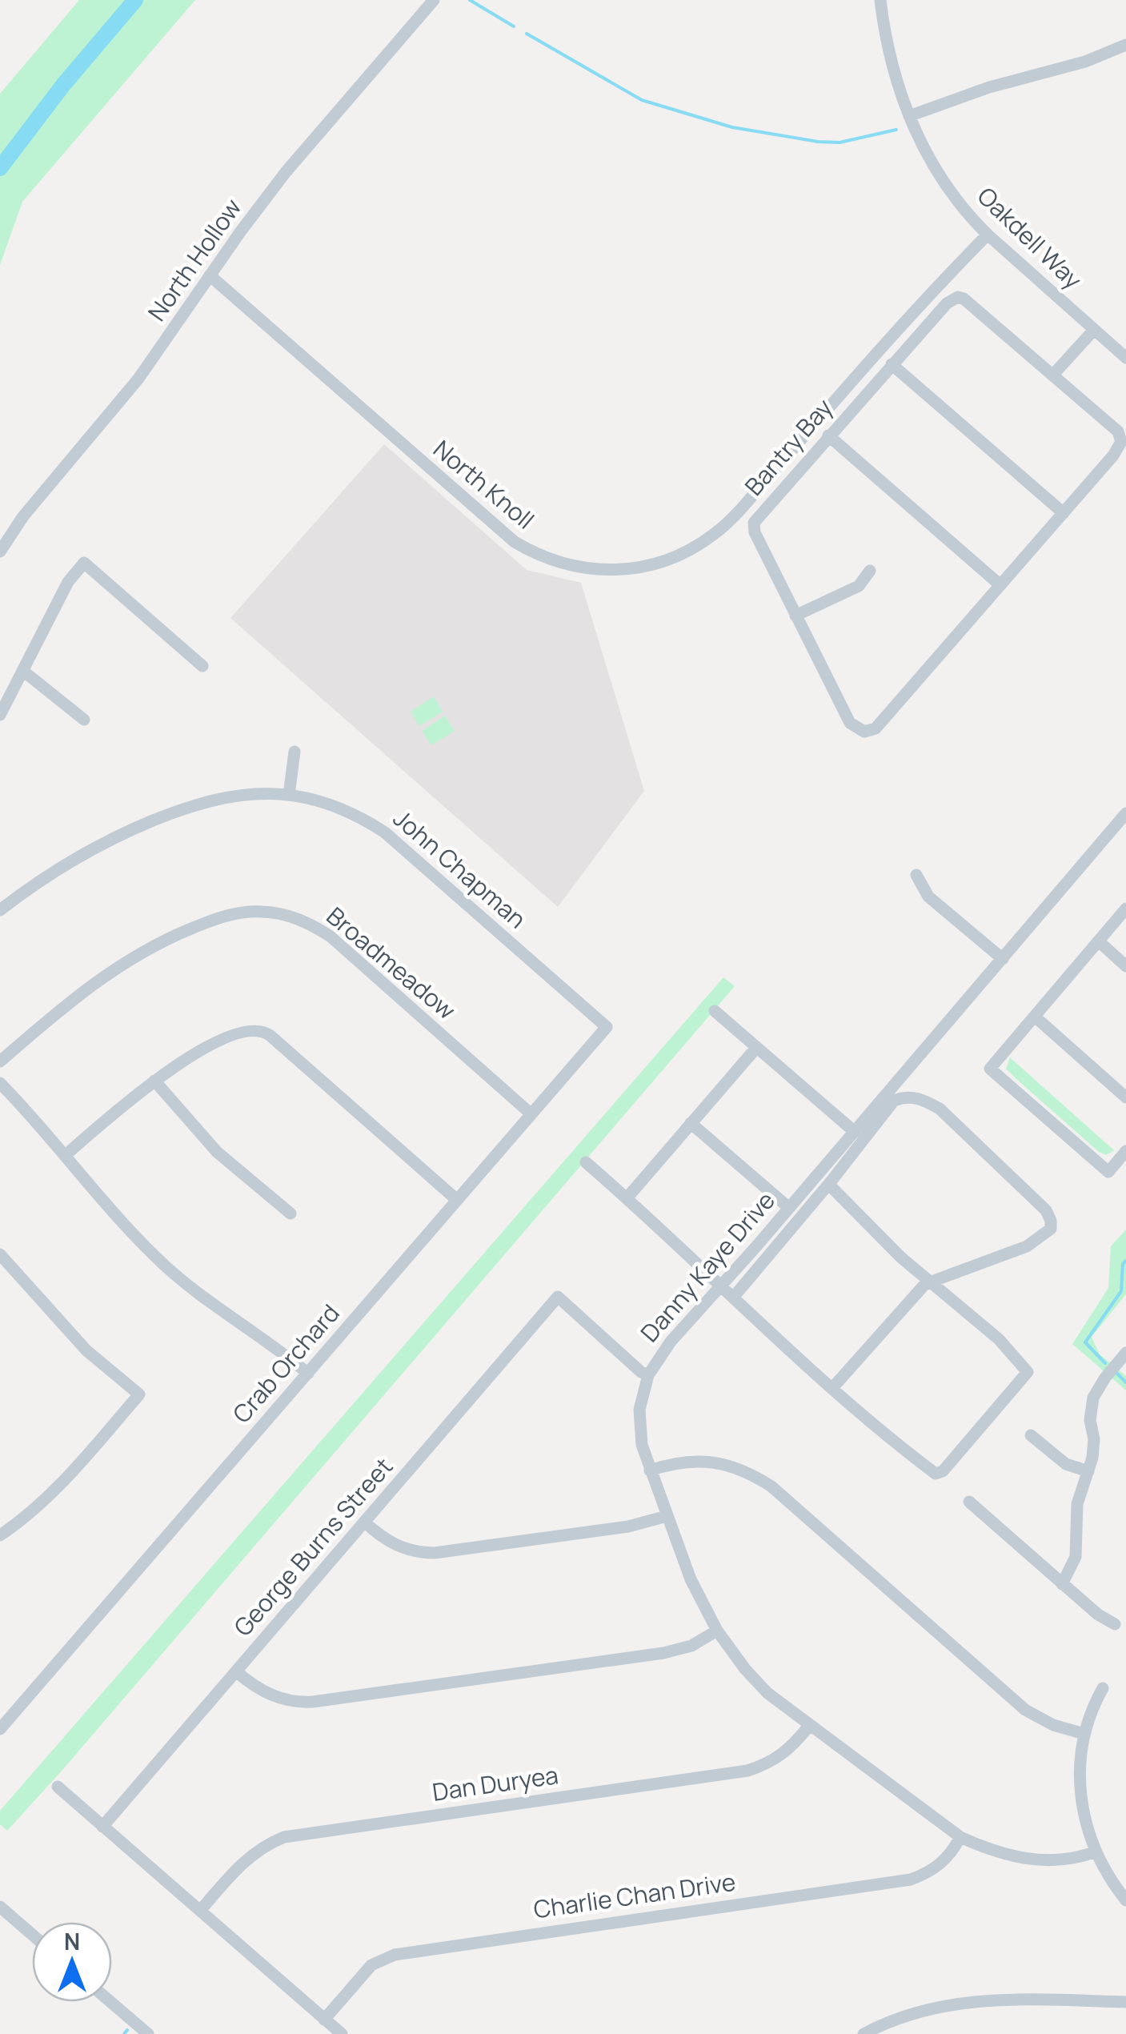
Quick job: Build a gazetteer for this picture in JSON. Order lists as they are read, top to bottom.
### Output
{
  "streets": {
    "street": [
      "Oakdell Way",
      "North Hollow",
      "Bantry Bay",
      "North Knoll",
      "John Chapman",
      "Broadmeadow",
      "Danny Kaye Drive",
      "Crab Orchard",
      "George Burns Street",
      "Dan Duryea",
      "Charlie Chan Drive"
    ]
  },
  "crossings": [
    ["Oakdell Way", "North Knoll"],
    ["North Hollow", "North Knoll"],
    ["John Chapman", "Crab Orchard"],
    ["Broadmeadow", "Crab Orchard"],
    ["Danny Kaye Drive", "George Burns Street"],
    ["Danny Kaye Drive", "Dan Duryea"],
    ["Danny Kaye Drive", "Charlie Chan Drive"]
  ],
  "north": "top"
}
